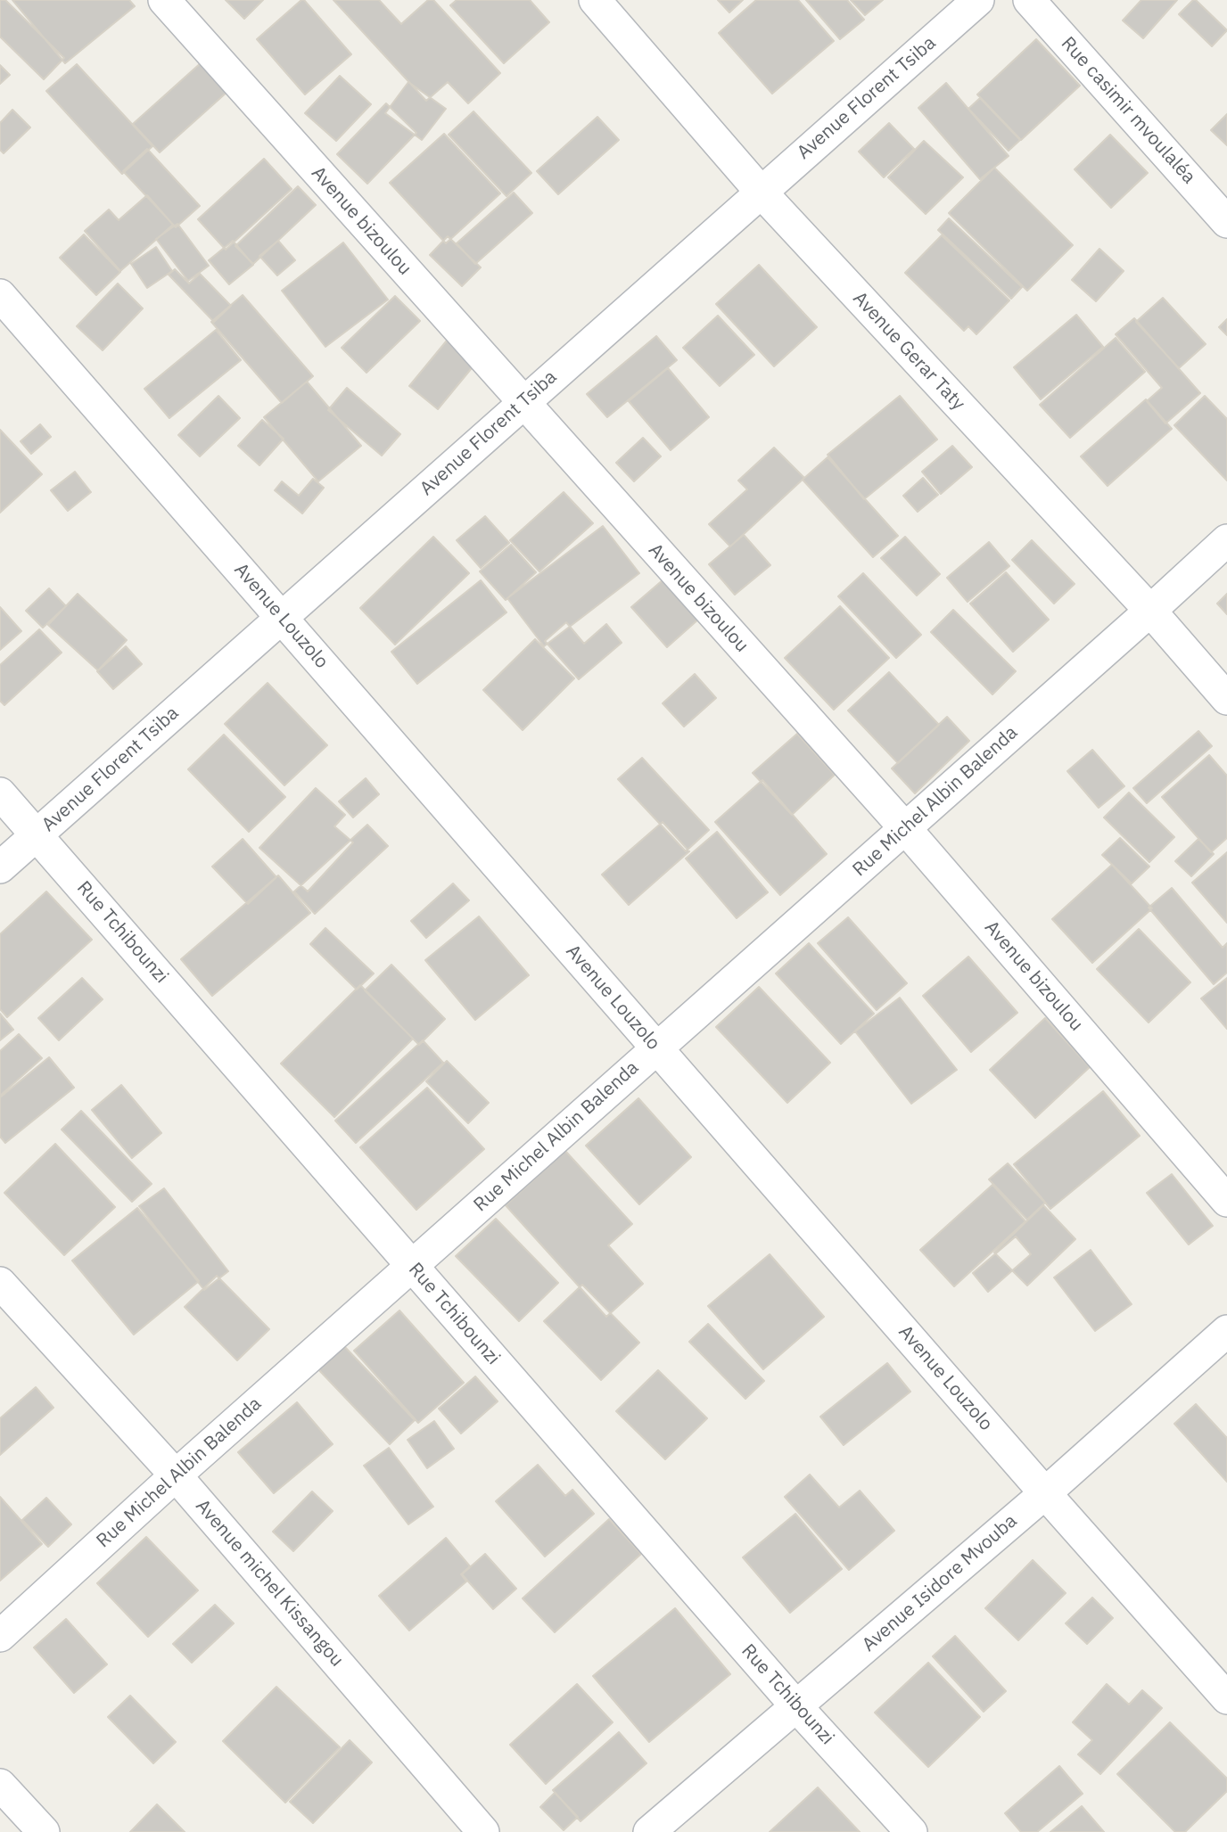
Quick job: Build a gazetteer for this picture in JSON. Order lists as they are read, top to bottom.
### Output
{
  "streets": {
    "street": [
      "Avenue Florent Tsiba",
      "Rue casimir mvoulaléa",
      "Avenue bizoulou",
      "Avenue Gerar Taty",
      "Avenue Louzolo",
      "Rue Michel Albin Balenda",
      "Rue Tchibounzi",
      "Avenue michel Kissangou",
      "Avenue Isidore Mvouba"
    ]
  },
  "crossings": [
    ["Avenue Florent Tsiba", "Avenue bizoulou"],
    ["Avenue Florent Tsiba", "Avenue Gerar Taty"],
    ["Avenue Florent Tsiba", "Avenue Louzolo"],
    ["Avenue Florent Tsiba", "Rue Tchibounzi"],
    ["Avenue bizoulou", "Rue Michel Albin Balenda"],
    ["Avenue Gerar Taty", "Rue Michel Albin Balenda"],
    ["Avenue Louzolo", "Rue Michel Albin Balenda"],
    ["Avenue Louzolo", "Avenue Isidore Mvouba"],
    ["Rue Michel Albin Balenda", "Rue Tchibounzi"],
    ["Rue Michel Albin Balenda", "Avenue michel Kissangou"],
    ["Rue Tchibounzi", "Avenue Isidore Mvouba"]
  ]
}
